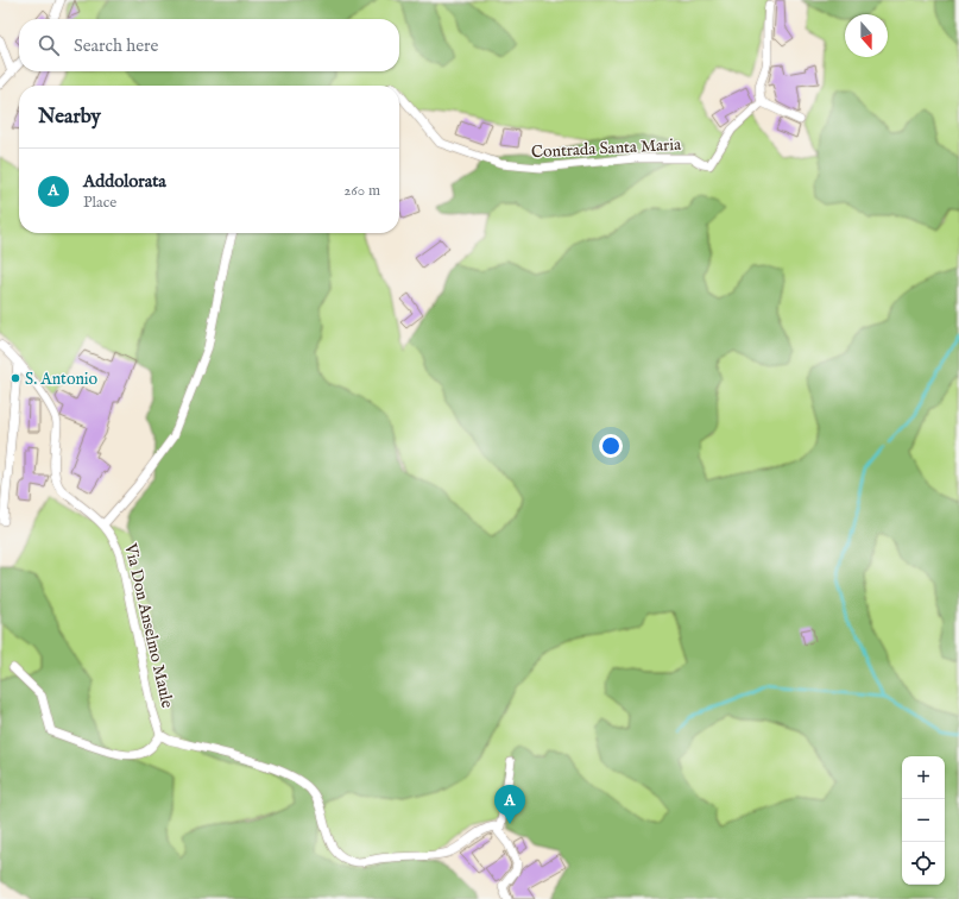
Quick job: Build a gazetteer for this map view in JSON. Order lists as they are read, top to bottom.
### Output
{
  "streets": {
    "street": ["Contrada Santa Maria", "Via Don Anselmo Maule"]
  },
  "places": ["S. Antonio"],
  "north": "bottom",
  "page": {
    "search": "Search here",
    "heading": "Nearby",
    "list": [
      {
        "mark": "A",
        "name": "Addolorata",
        "note": "Place",
        "value": "260 m"
      }
    ],
    "map_buttons": ["+", "−"],
    "pins": "A"
  }
}
